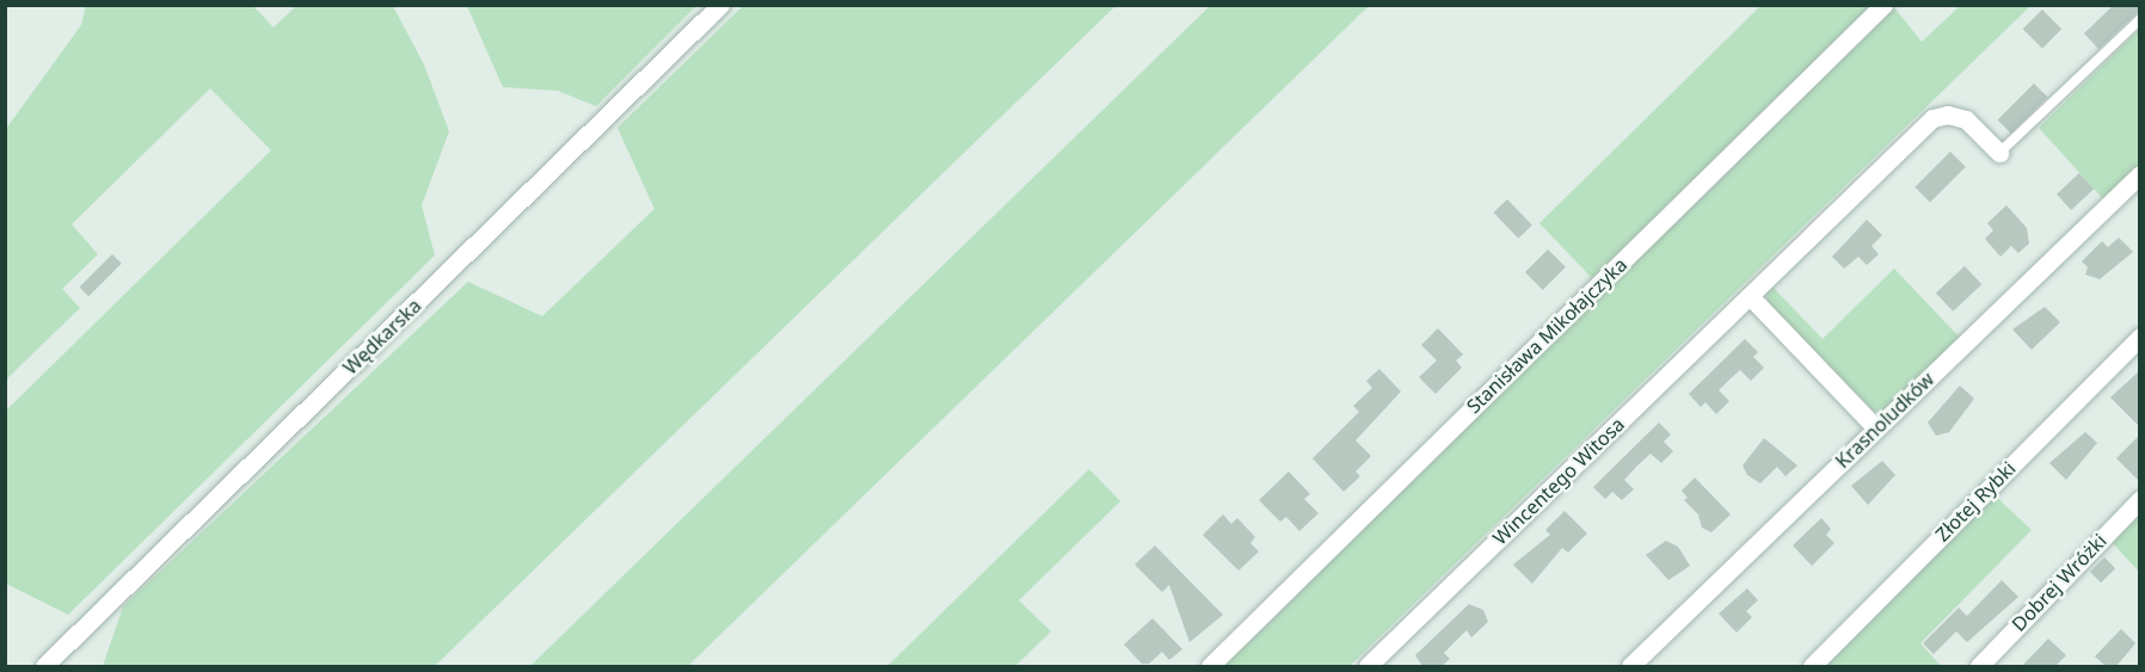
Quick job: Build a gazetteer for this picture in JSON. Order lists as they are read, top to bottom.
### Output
{
  "streets": {
    "street": [
      "Stanisława Mikołajczyka",
      "Wędkarska",
      "Krasnoludków",
      "Wincentego Witosa",
      "Złotej Rybki",
      "Dobrej Wróżki"
    ]
  }
}
